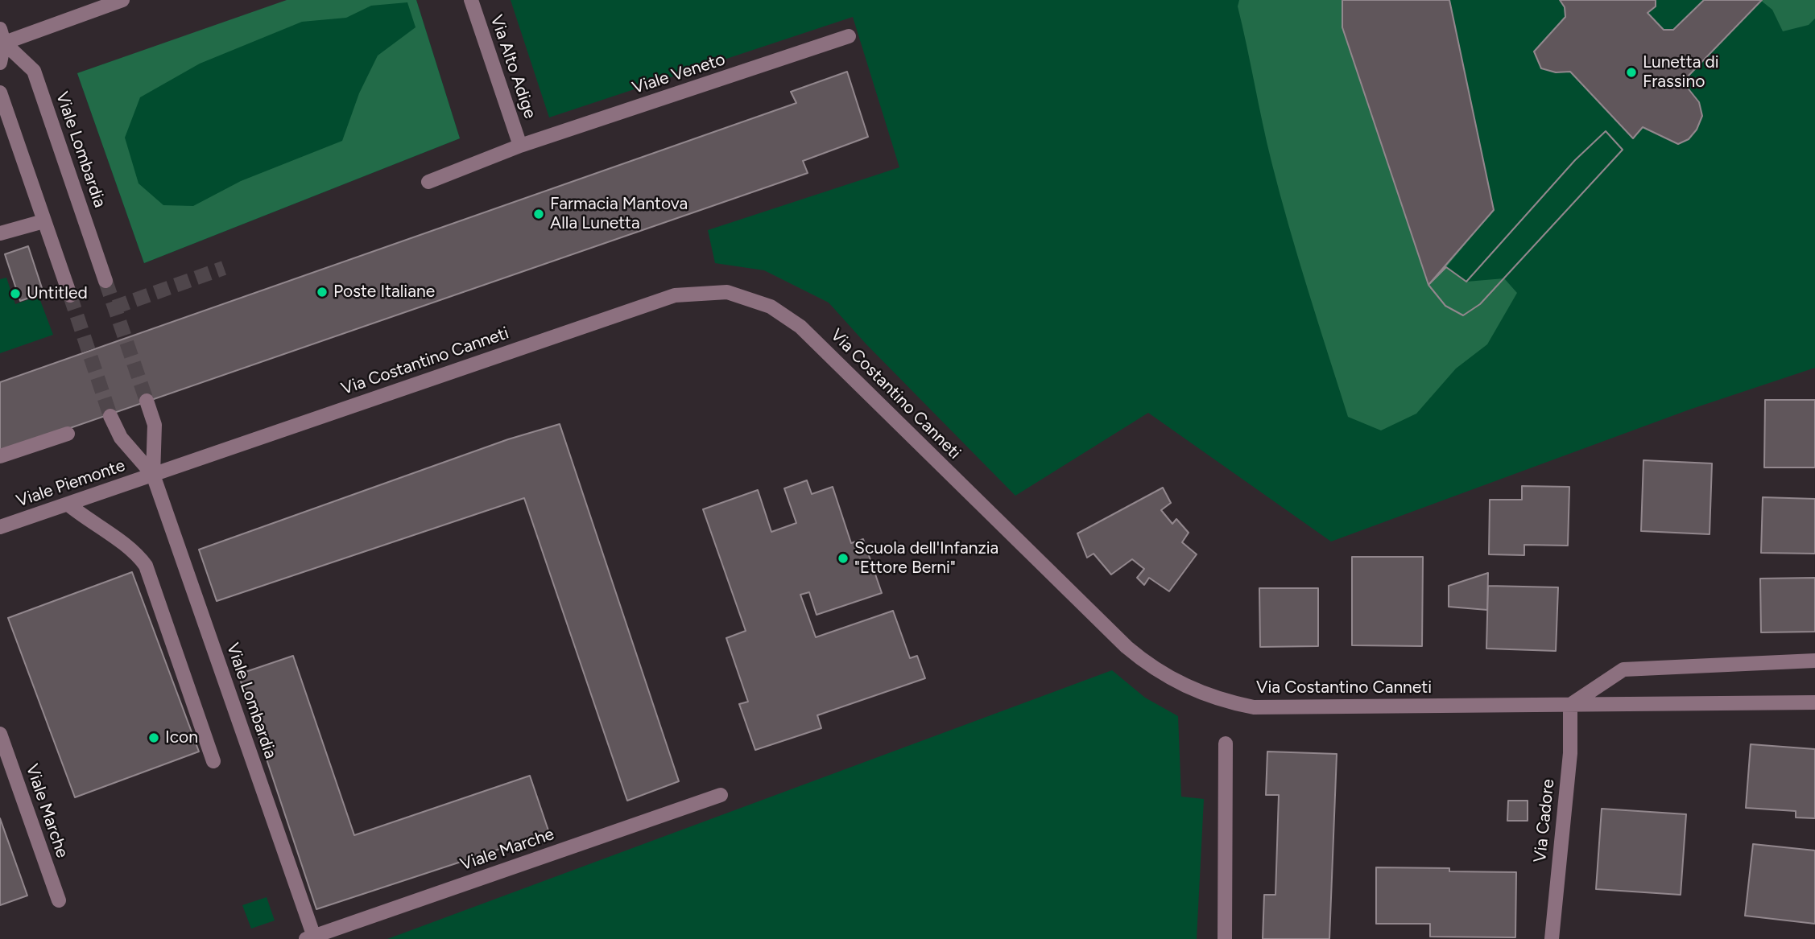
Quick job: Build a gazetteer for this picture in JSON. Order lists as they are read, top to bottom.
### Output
{
  "streets": {
    "street": [
      "Via Alto Adige",
      "Viale Veneto",
      "Viale Lombardia",
      "Via Costantino Canneti",
      "Viale Piemonte",
      "Viale Marche",
      "Via Cadore"
    ]
  },
  "crossings": [
    ["Via Alto Adige", "Viale Veneto"],
    ["Viale Lombardia", "Via Costantino Canneti"],
    ["Viale Lombardia", "Viale Piemonte"],
    ["Viale Lombardia", "Viale Marche"],
    ["Via Costantino Canneti", "Viale Piemonte"],
    ["Via Costantino Canneti", "Via Cadore"]
  ],
  "places": [
    "Lunetta di Frassino",
    "Farmacia Mantova Alla Lunetta",
    "Poste Italiane",
    "Untitled",
    "Scuola dell'Infanzia \"Ettore Berni\"",
    "Icon"
  ]
}
